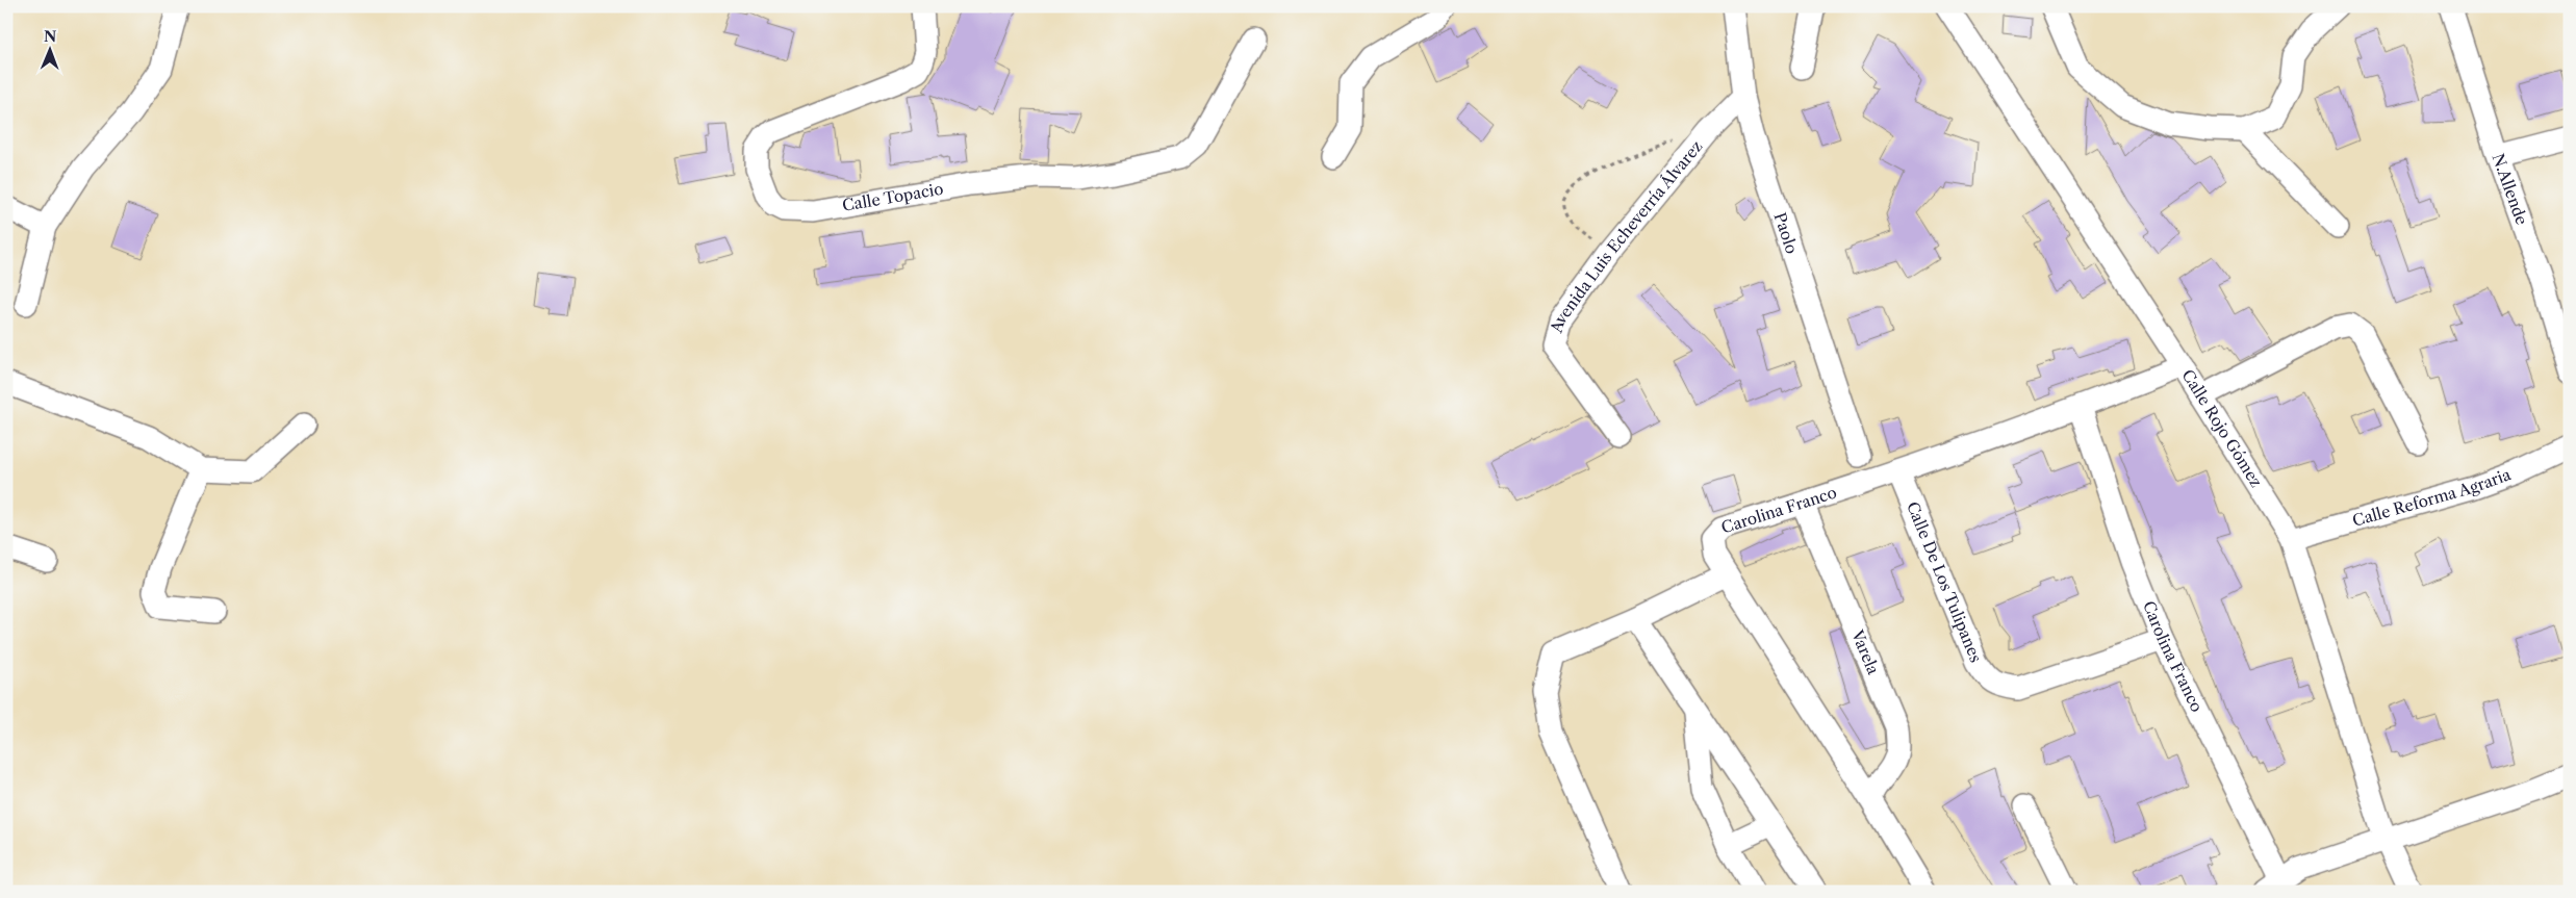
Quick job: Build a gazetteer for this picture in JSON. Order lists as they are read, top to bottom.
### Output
{
  "streets": {
    "street": [
      "N.Allende",
      "Calle Topacio",
      "Paolo",
      "Avenida Luis Echeverría Álvarez",
      "Calle Rojo Gómez",
      "Calle Reforma Agraria",
      "Carolina Franco",
      "Calle De Los Tulipanes",
      "Varela"
    ]
  },
  "crossings": [
    ["Paolo", "Avenida Luis Echeverría Álvarez"],
    ["Calle Rojo Gómez", "Calle Reforma Agraria"],
    ["Calle Rojo Gómez", "Carolina Franco"],
    ["Carolina Franco", "Calle De Los Tulipanes"],
    ["Carolina Franco", "Varela"]
  ],
  "north": "top"
}
